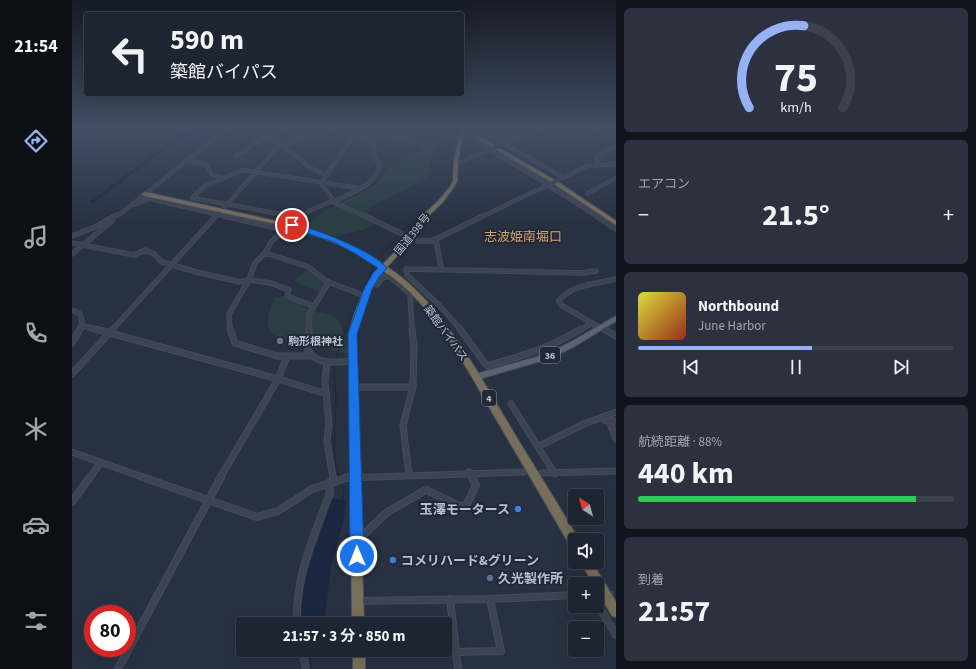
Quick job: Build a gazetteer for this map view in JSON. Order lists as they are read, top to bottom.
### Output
{
  "streets": {
    "highway": ["国道398号", "築館バイパス", "4"],
    "main road": ["36"]
  },
  "crossings": [
    ["国道398号", "築館バイパス"],
    ["築館バイパス", "36"]
  ],
  "districts": ["志波姫南堀口"],
  "places": [
    "駒形根神社",
    "玉澤モータース",
    "コメリハード&グリーン",
    "久光製作所"
  ],
  "north": "top left",
  "page": {
    "tabs": "21:54",
    "turn": ["590 m", "築館バイパス"],
    "tile": [
      "エアコン",
      ["航続距離 · 88%", "440 km"],
      ["到着", "21:57"]
    ],
    "heat": ["−", "21.5°", "+"],
    "song": ["Northbound", "June Harbor"],
    "map_buttons": ["+", "−"],
    "limit": "80",
    "trip": "21:57 · 3 分 · 850 m",
    "gauge": ["75", "km/h"]
  }
}
